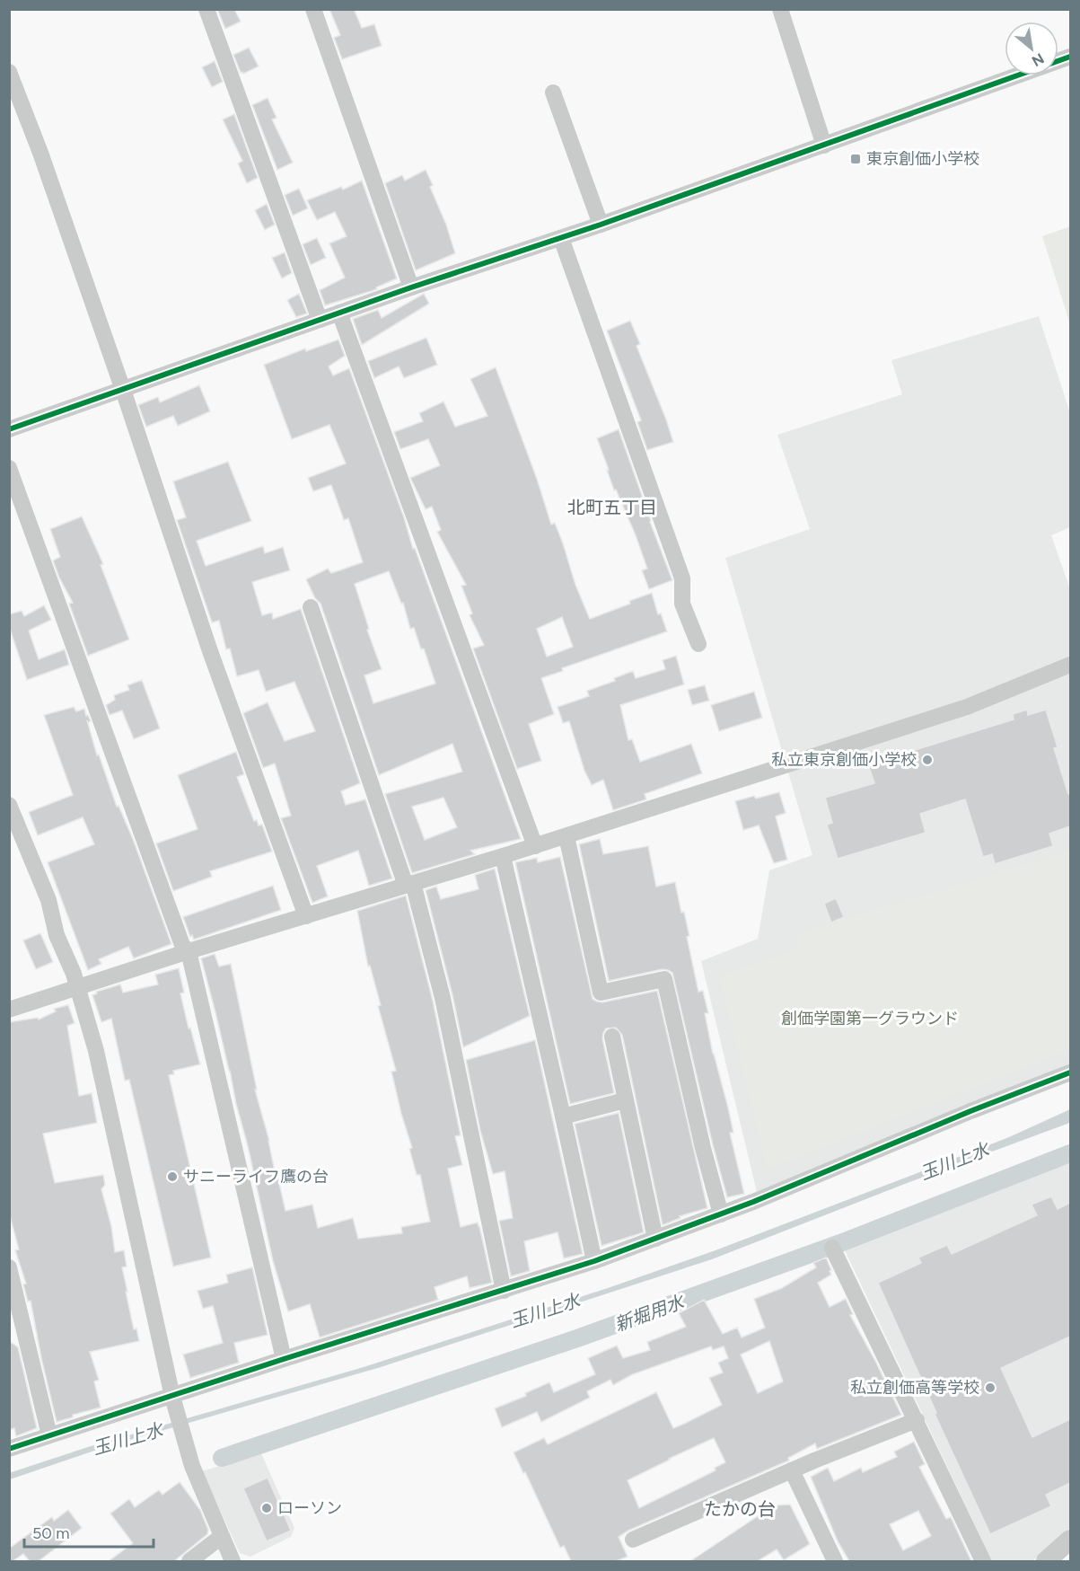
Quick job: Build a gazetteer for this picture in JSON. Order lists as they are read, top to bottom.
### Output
{
  "districts": ["北町五丁目", "たかの台"],
  "water": ["玉川上水", "新堀用水"],
  "parks": ["創価学園第一グラウンド"],
  "places": {
    "transit": ["東京創価小学校"],
    "other": [
      "私立東京創価小学校",
      "サニーライフ鷹の台",
      "私立創価高等学校",
      "ローソン"
    ]
  },
  "scale_bar": "50 m",
  "north": "bottom right"
}
